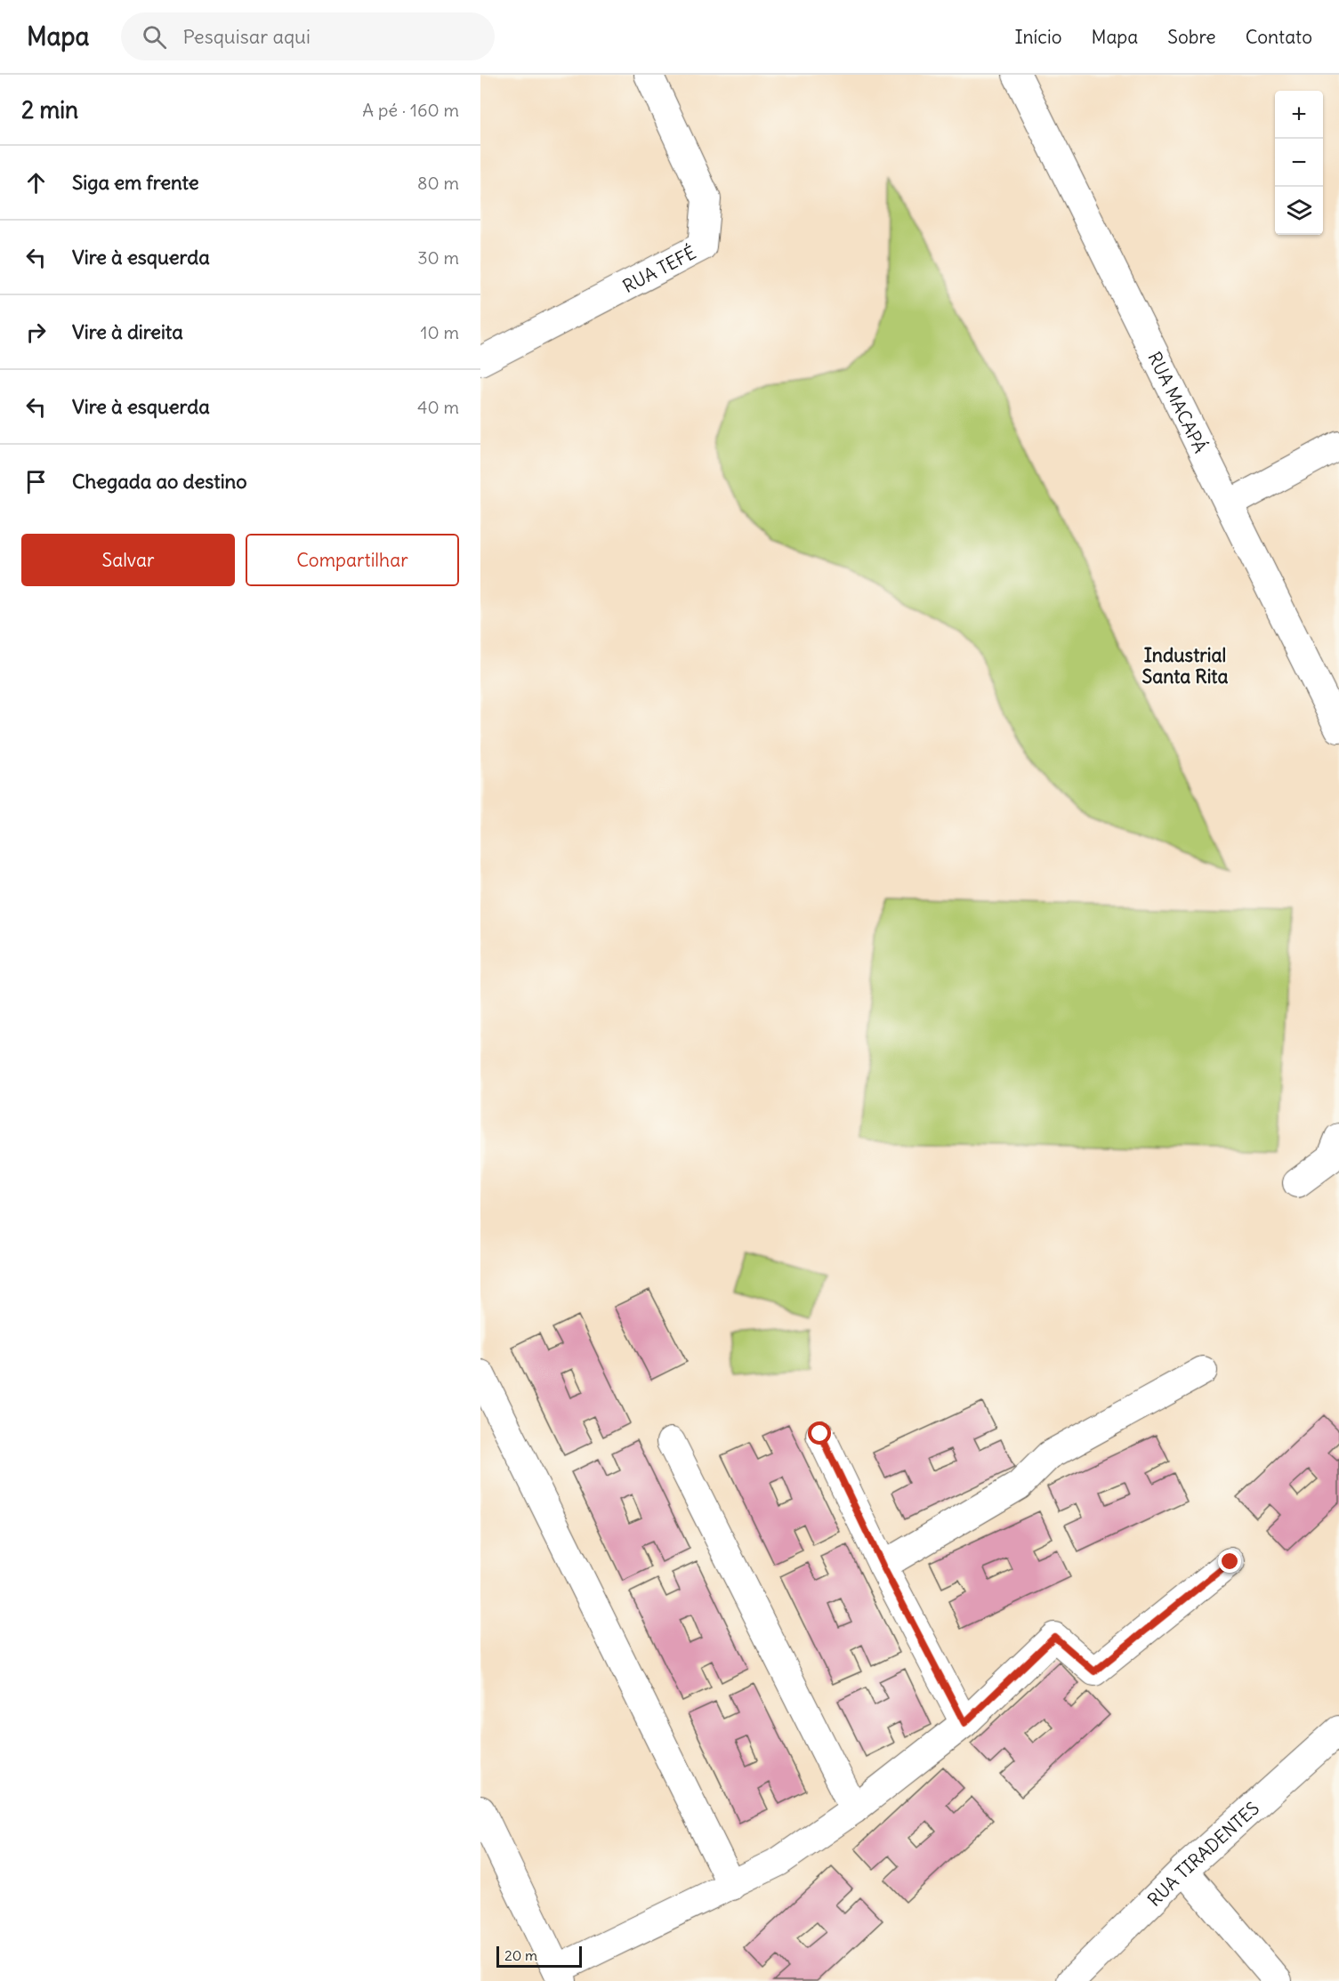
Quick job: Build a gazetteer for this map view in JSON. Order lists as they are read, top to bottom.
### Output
{
  "streets": {
    "street": ["RUA TEFÉ", "RUA MACAPÁ", "RUA TIRADENTES"]
  },
  "districts": ["Industrial Santa Rita"],
  "scale_bar": "20 m",
  "page": {
    "header": "Mapa",
    "search": "Pesquisar aqui",
    "nav": [
      "Início",
      "Mapa",
      "Sobre",
      "Contato"
    ],
    "heading": ["2 min", "A pé · 160 m"],
    "map_buttons": ["+", "−"],
    "list": [
      ["Siga em frente", "80 m"],
      ["Vire à esquerda", "30 m"],
      ["Vire à direita", "10 m"],
      ["Vire à esquerda", "40 m"],
      "Chegada ao destino"
    ],
    "buttons": ["Salvar", "Compartilhar"],
    "scale": "20 m"
  }
}
